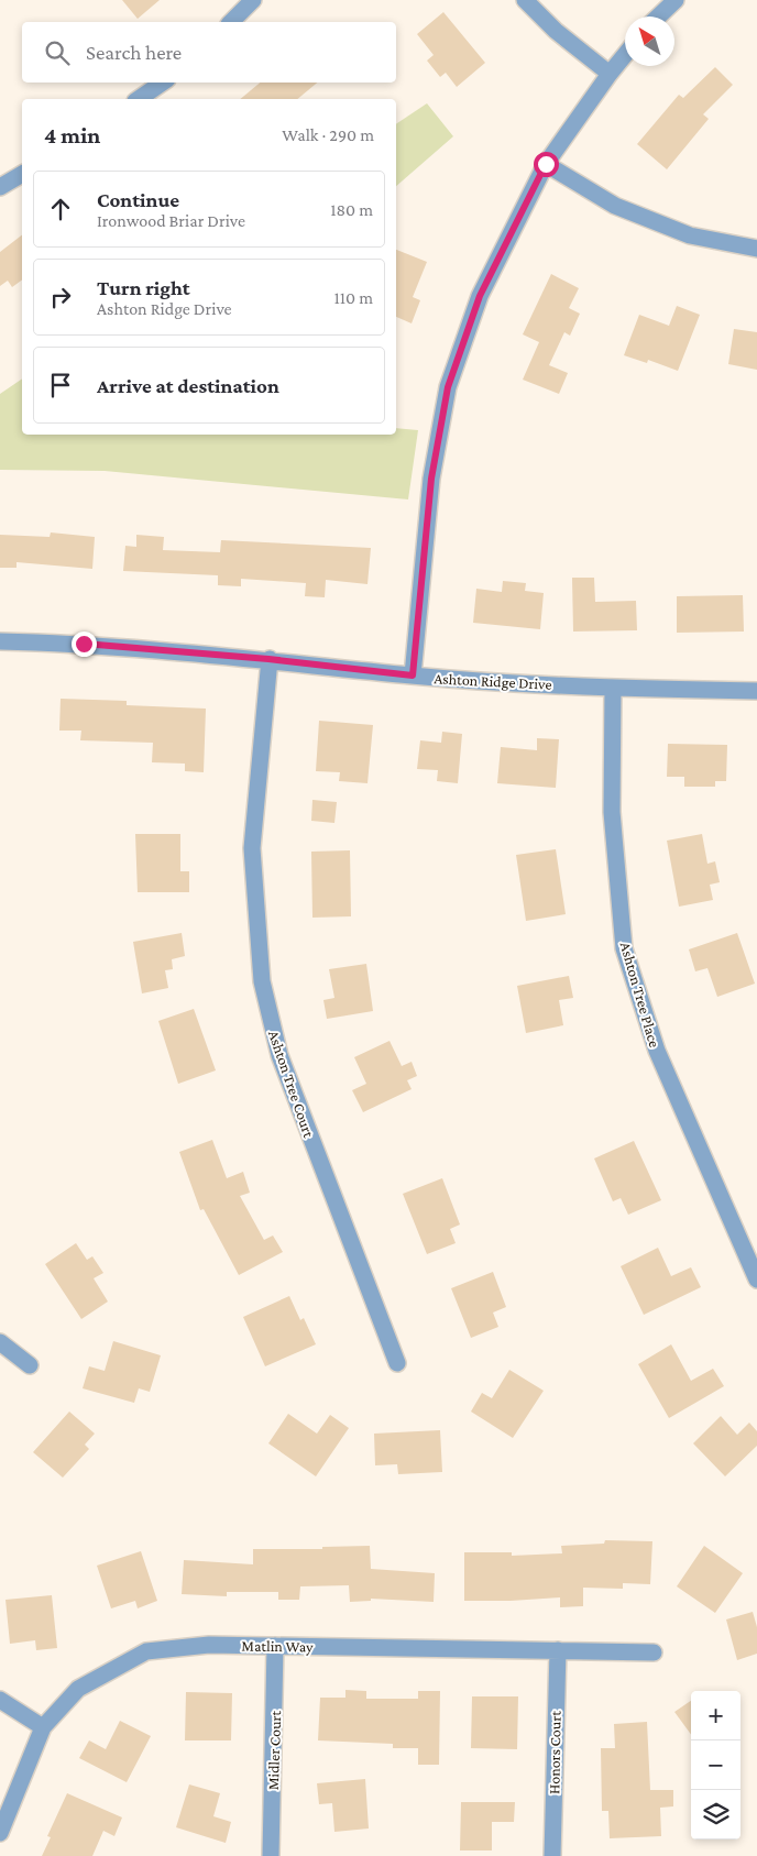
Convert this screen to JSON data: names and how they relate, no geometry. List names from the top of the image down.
{
  "streets": {
    "street": [
      "Ashton Ridge Drive",
      "Ashton Tree Place",
      "Ashton Tree Court",
      "Matlin Way",
      "Midler Court",
      "Honors Court"
    ]
  },
  "crossings": [
    ["Ashton Ridge Drive", "Ashton Tree Place"],
    ["Ashton Ridge Drive", "Ashton Tree Court"],
    ["Matlin Way", "Midler Court"],
    ["Matlin Way", "Honors Court"]
  ],
  "north": "top left",
  "page": {
    "search": "Search here",
    "heading": ["4 min", "Walk · 290 m"],
    "list": [
      ["Continue", "Ironwood Briar Drive", "180 m"],
      ["Turn right", "Ashton Ridge Drive", "110 m"],
      "Arrive at destination"
    ],
    "map_buttons": ["+", "−"]
  }
}
